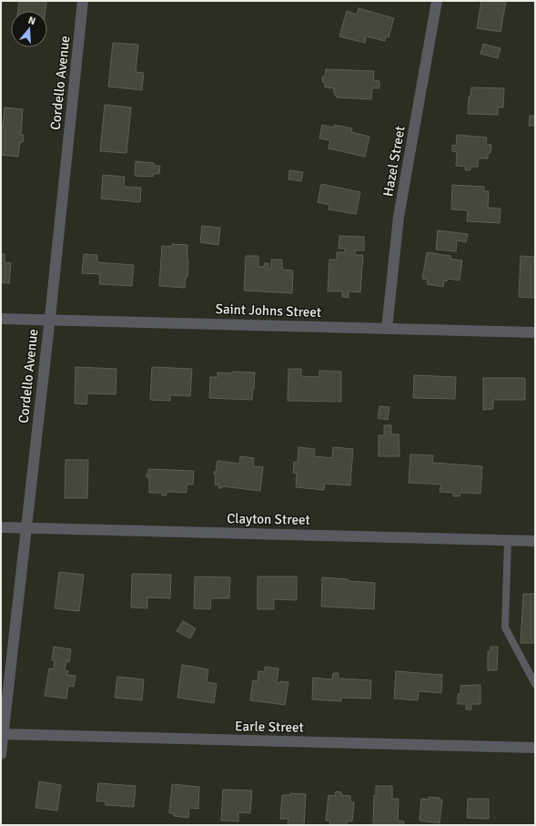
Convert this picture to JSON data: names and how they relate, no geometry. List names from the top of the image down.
{
  "streets": {
    "street": [
      "Cordello Avenue",
      "Hazel Street",
      "Saint Johns Street",
      "Clayton Street",
      "Earle Street"
    ]
  },
  "crossings": [
    ["Cordello Avenue", "Saint Johns Street"],
    ["Cordello Avenue", "Clayton Street"],
    ["Cordello Avenue", "Earle Street"],
    ["Hazel Street", "Saint Johns Street"]
  ],
  "north": "top"
}
